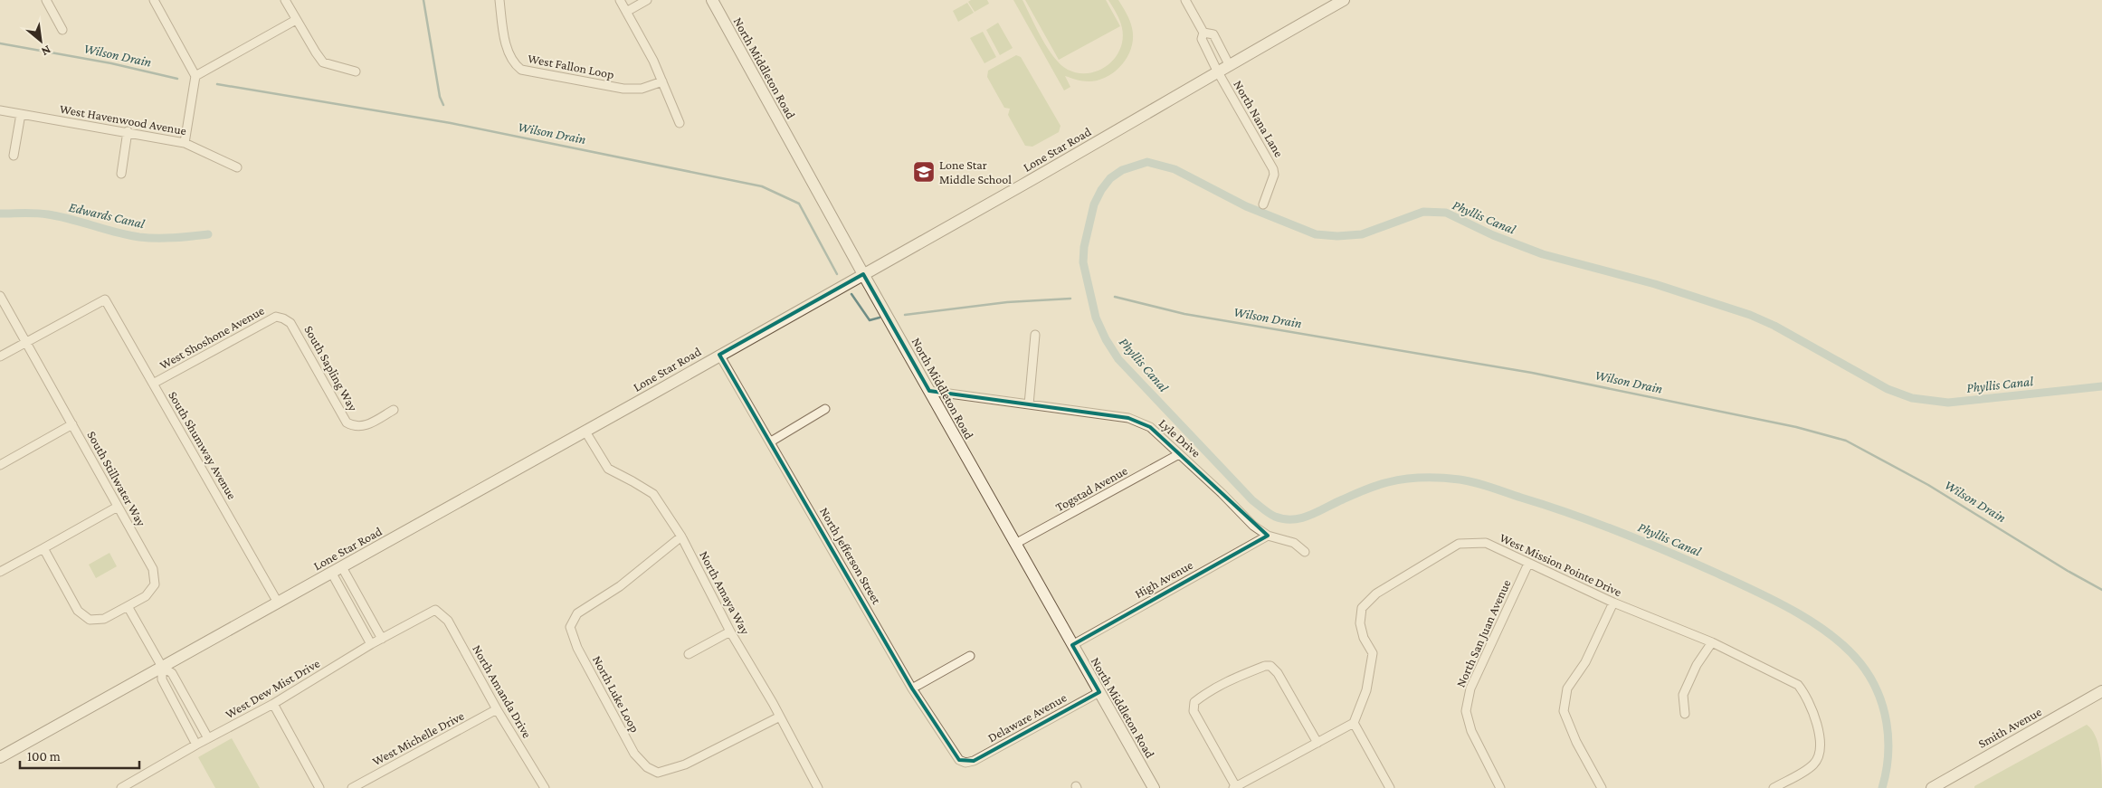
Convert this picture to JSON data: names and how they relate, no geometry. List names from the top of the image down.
{
  "streets": {
    "main road": ["North Middleton Road", "Lone Star Road", "Smith Avenue"],
    "street": [
      "West Fallon Loop",
      "North Nana Lane",
      "West Havenwood Avenue",
      "West Shoshone Avenue",
      "South Sapling Way",
      "Lyle Drive",
      "South Shumway Avenue",
      "South Stillwater Way",
      "Togstad Avenue",
      "North Jefferson Street",
      "West Mission Pointe Drive",
      "High Avenue",
      "North Amaya Way",
      "North San Juan Avenue",
      "West Dew Mist Drive",
      "North Amanda Drive",
      "North Luke Loop",
      "Delaware Avenue",
      "West Michelle Drive"
    ]
  },
  "crossings": [
    ["North Middleton Road", "Lone Star Road"],
    ["North Middleton Road", "Lyle Drive"],
    ["North Middleton Road", "Togstad Avenue"],
    ["North Middleton Road", "High Avenue"],
    ["North Middleton Road", "Delaware Avenue"],
    ["North Nana Lane", "Lone Star Road"],
    ["Lone Star Road", "South Shumway Avenue"],
    ["Lone Star Road", "North Jefferson Street"],
    ["Lone Star Road", "North Amaya Way"],
    ["West Shoshone Avenue", "South Sapling Way"],
    ["West Shoshone Avenue", "South Shumway Avenue"],
    ["Lyle Drive", "Togstad Avenue"],
    ["Lyle Drive", "High Avenue"],
    ["South Shumway Avenue", "South Stillwater Way"],
    ["North Jefferson Street", "Delaware Avenue"],
    ["West Mission Pointe Drive", "North San Juan Avenue"],
    ["North Amaya Way", "North Luke Loop"],
    ["West Dew Mist Drive", "North Amanda Drive"],
    ["North Amanda Drive", "West Michelle Drive"]
  ],
  "water": ["Wilson Drain", "Edwards Canal", "Phyllis Canal"],
  "places": {
    "school or university": ["Lone Star Middle School"]
  },
  "scale_bar": "100 m",
  "north": "bottom right"
}
